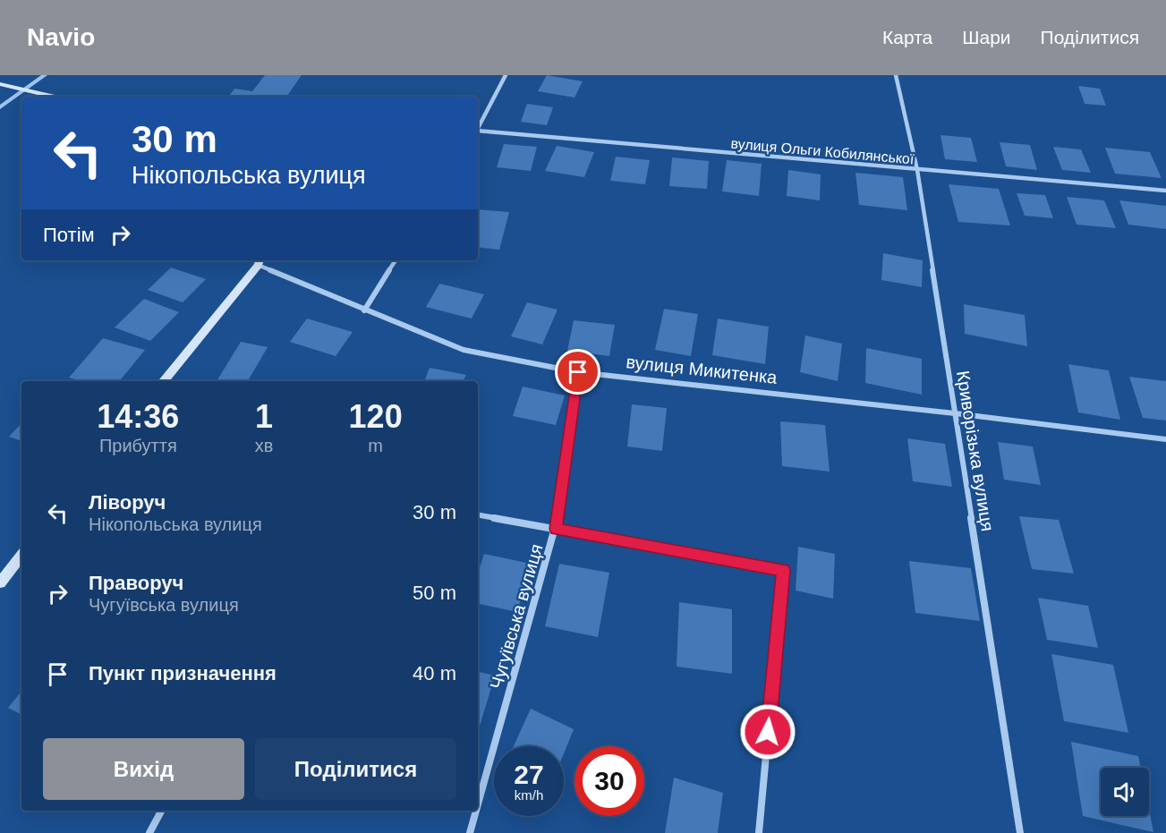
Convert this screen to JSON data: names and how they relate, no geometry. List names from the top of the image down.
{
  "streets": {
    "street": [
      "вулиця Ольги Кобилянської",
      "вулиця Микитенка",
      "Криворізька вулиця",
      "Чугуївська вулиця"
    ]
  },
  "crossings": [
    ["вулиця Ольги Кобилянської", "Криворізька вулиця"],
    ["вулиця Микитенка", "Криворізька вулиця"],
    ["вулиця Микитенка", "Чугуївська вулиця"]
  ],
  "page": {
    "header": "Navio",
    "nav": ["Карта", "Шари", "Поділитися"],
    "turn": ["30 m", "Нікопольська вулиця"],
    "then": "Потім",
    "eta": [
      "14:36",
      "Прибуття",
      "1",
      "хв",
      "120",
      "m"
    ],
    "list": [
      {
        "name": "Ліворуч",
        "note": "Нікопольська вулиця",
        "value": "30 m"
      },
      {
        "name": "Праворуч",
        "note": "Чугуївська вулиця",
        "value": "50 m"
      },
      {
        "name": "Пункт призначення",
        "value": "40 m"
      }
    ],
    "buttons": ["Вихід", "Поділитися"],
    "speed": "27 km/h",
    "limit": "30"
  }
}
